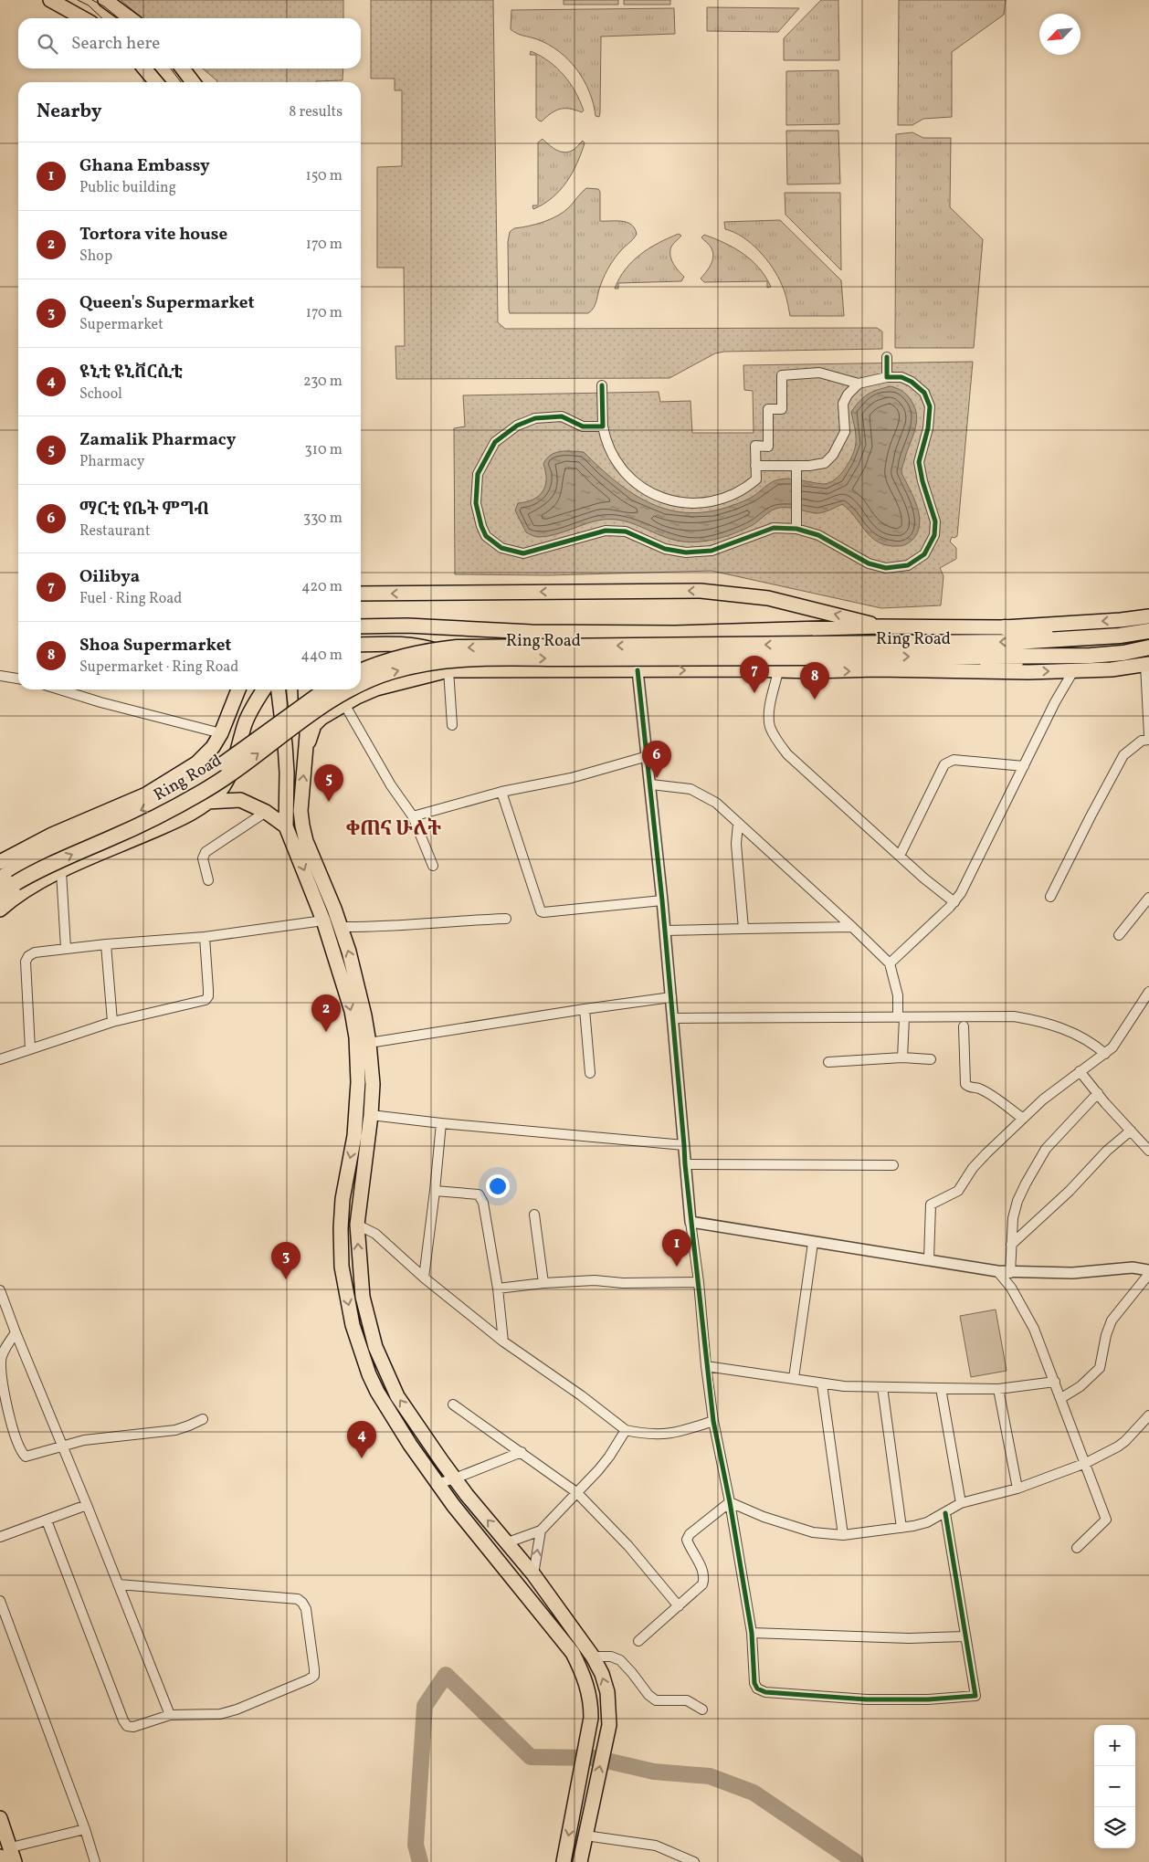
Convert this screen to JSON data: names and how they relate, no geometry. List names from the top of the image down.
{
  "streets": {
    "highway": ["Ring Road"]
  },
  "districts": ["ቀጠና ሁለት"],
  "north": "bottom left",
  "page": {
    "search": "Search here",
    "heading": ["Nearby", "8 results"],
    "list": [
      {
        "mark": "1",
        "name": "Ghana Embassy",
        "note": "Public building",
        "value": "150 m"
      },
      {
        "mark": "2",
        "name": "Tortora vite house",
        "note": "Shop",
        "value": "170 m"
      },
      {
        "mark": "3",
        "name": "Queen's Supermarket",
        "note": "Supermarket",
        "value": "170 m"
      },
      {
        "mark": "4",
        "name": "ዩኒቲ ዩኒቨርሲቲ",
        "note": "School",
        "value": "230 m"
      },
      {
        "mark": "5",
        "name": "Zamalik Pharmacy",
        "note": "Pharmacy",
        "value": "310 m"
      },
      {
        "mark": "6",
        "name": "ማርቲ የቤት ምግብ",
        "note": "Restaurant",
        "value": "330 m"
      },
      {
        "mark": "7",
        "name": "Oilibya",
        "note": "Fuel · Ring Road",
        "value": "420 m"
      },
      {
        "mark": "8",
        "name": "Shoa Supermarket",
        "note": "Supermarket · Ring Road",
        "value": "440 m"
      }
    ],
    "pins": [
      "7",
      "8",
      "6",
      "5",
      "2",
      "1",
      "3",
      "4"
    ],
    "map_buttons": ["+", "−"]
  }
}
